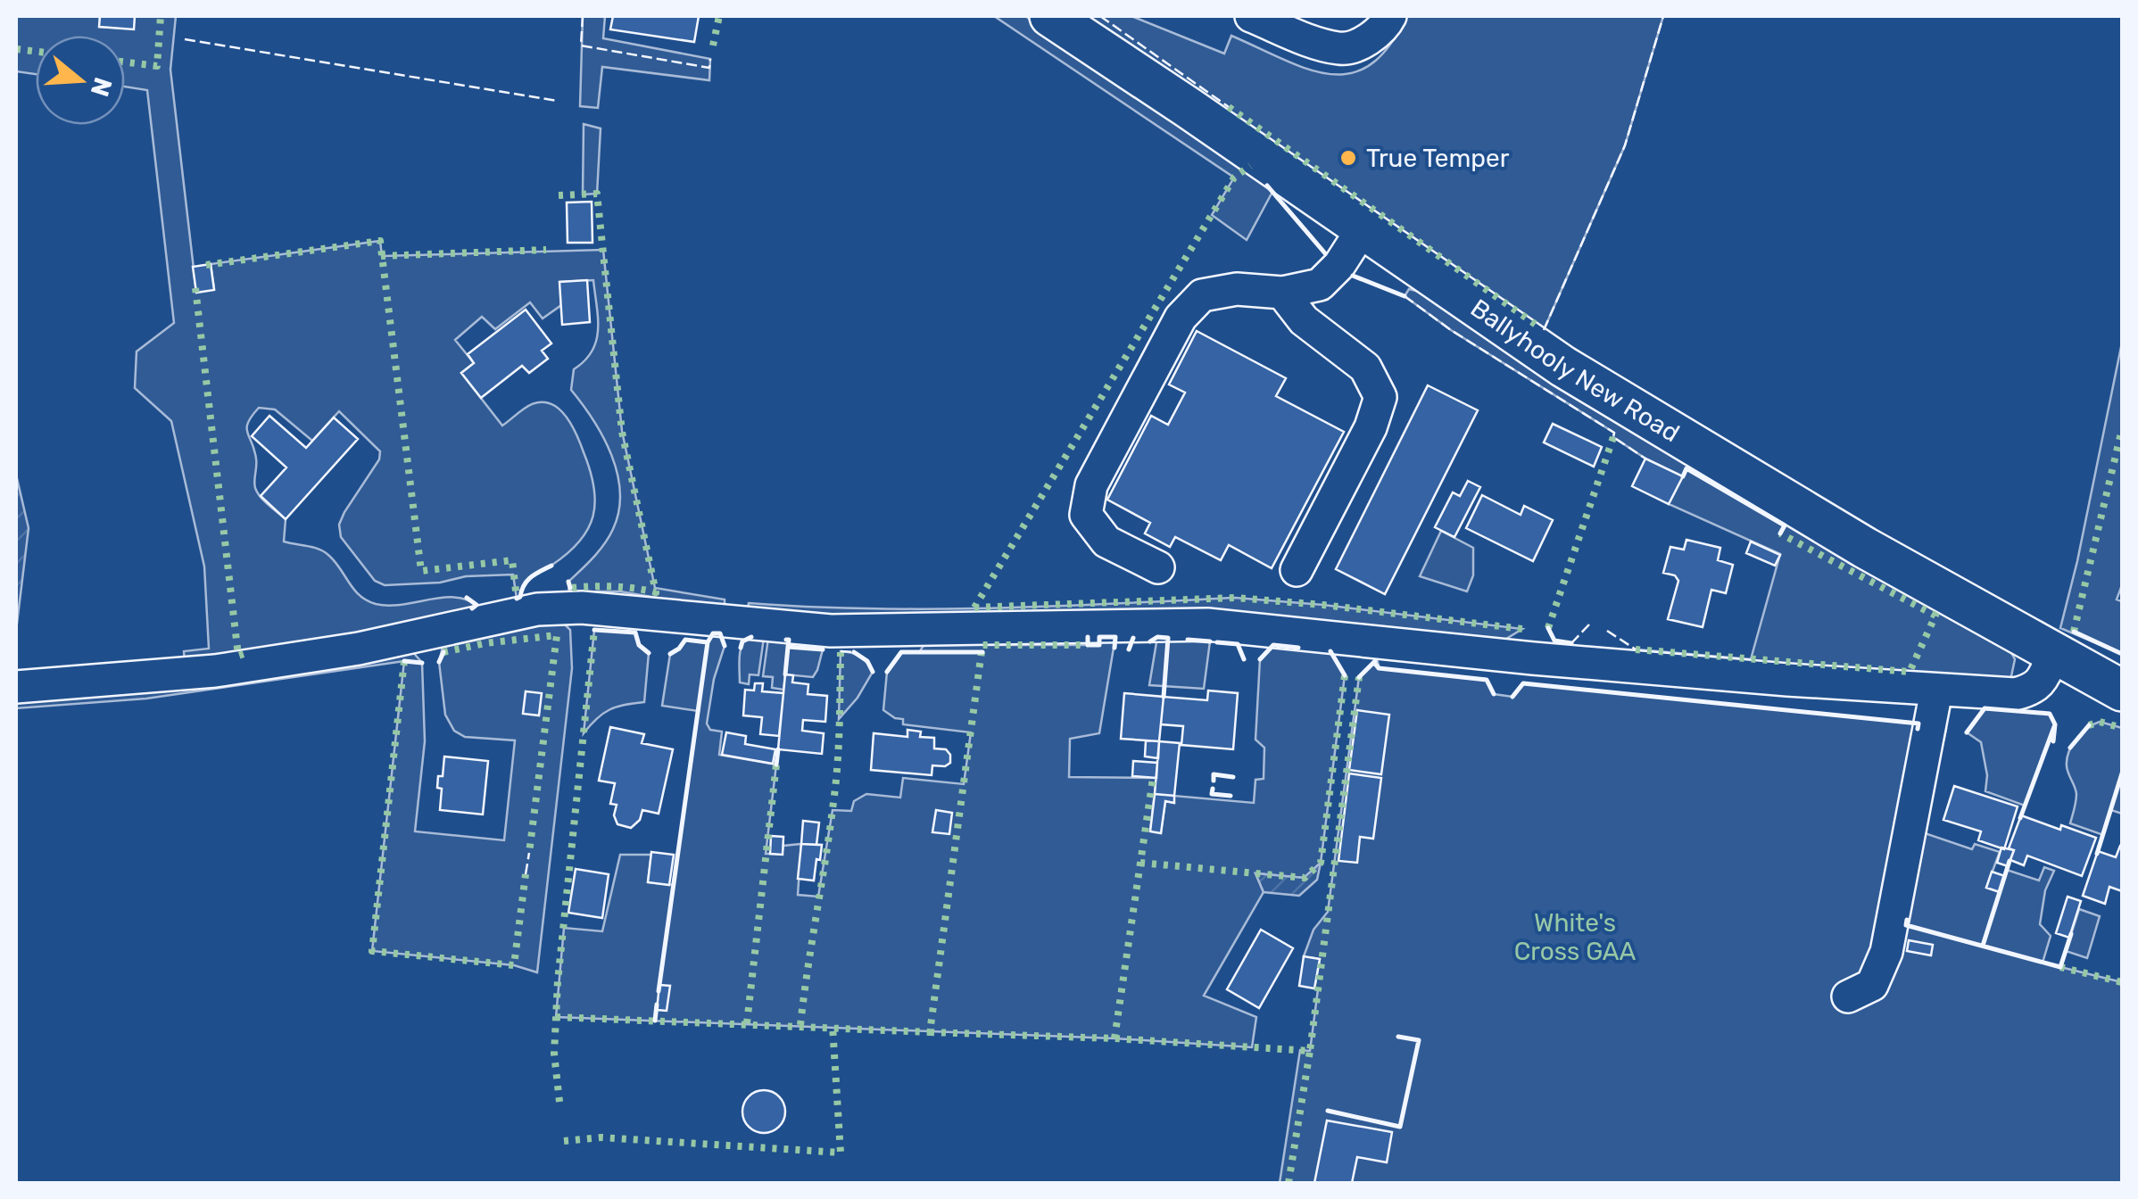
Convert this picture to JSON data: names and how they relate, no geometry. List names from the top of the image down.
{
  "streets": {
    "main road": ["Ballyhooly New Road"]
  },
  "parks": ["White's Cross GAA"],
  "places": ["True Temper"],
  "north": "right"
}
